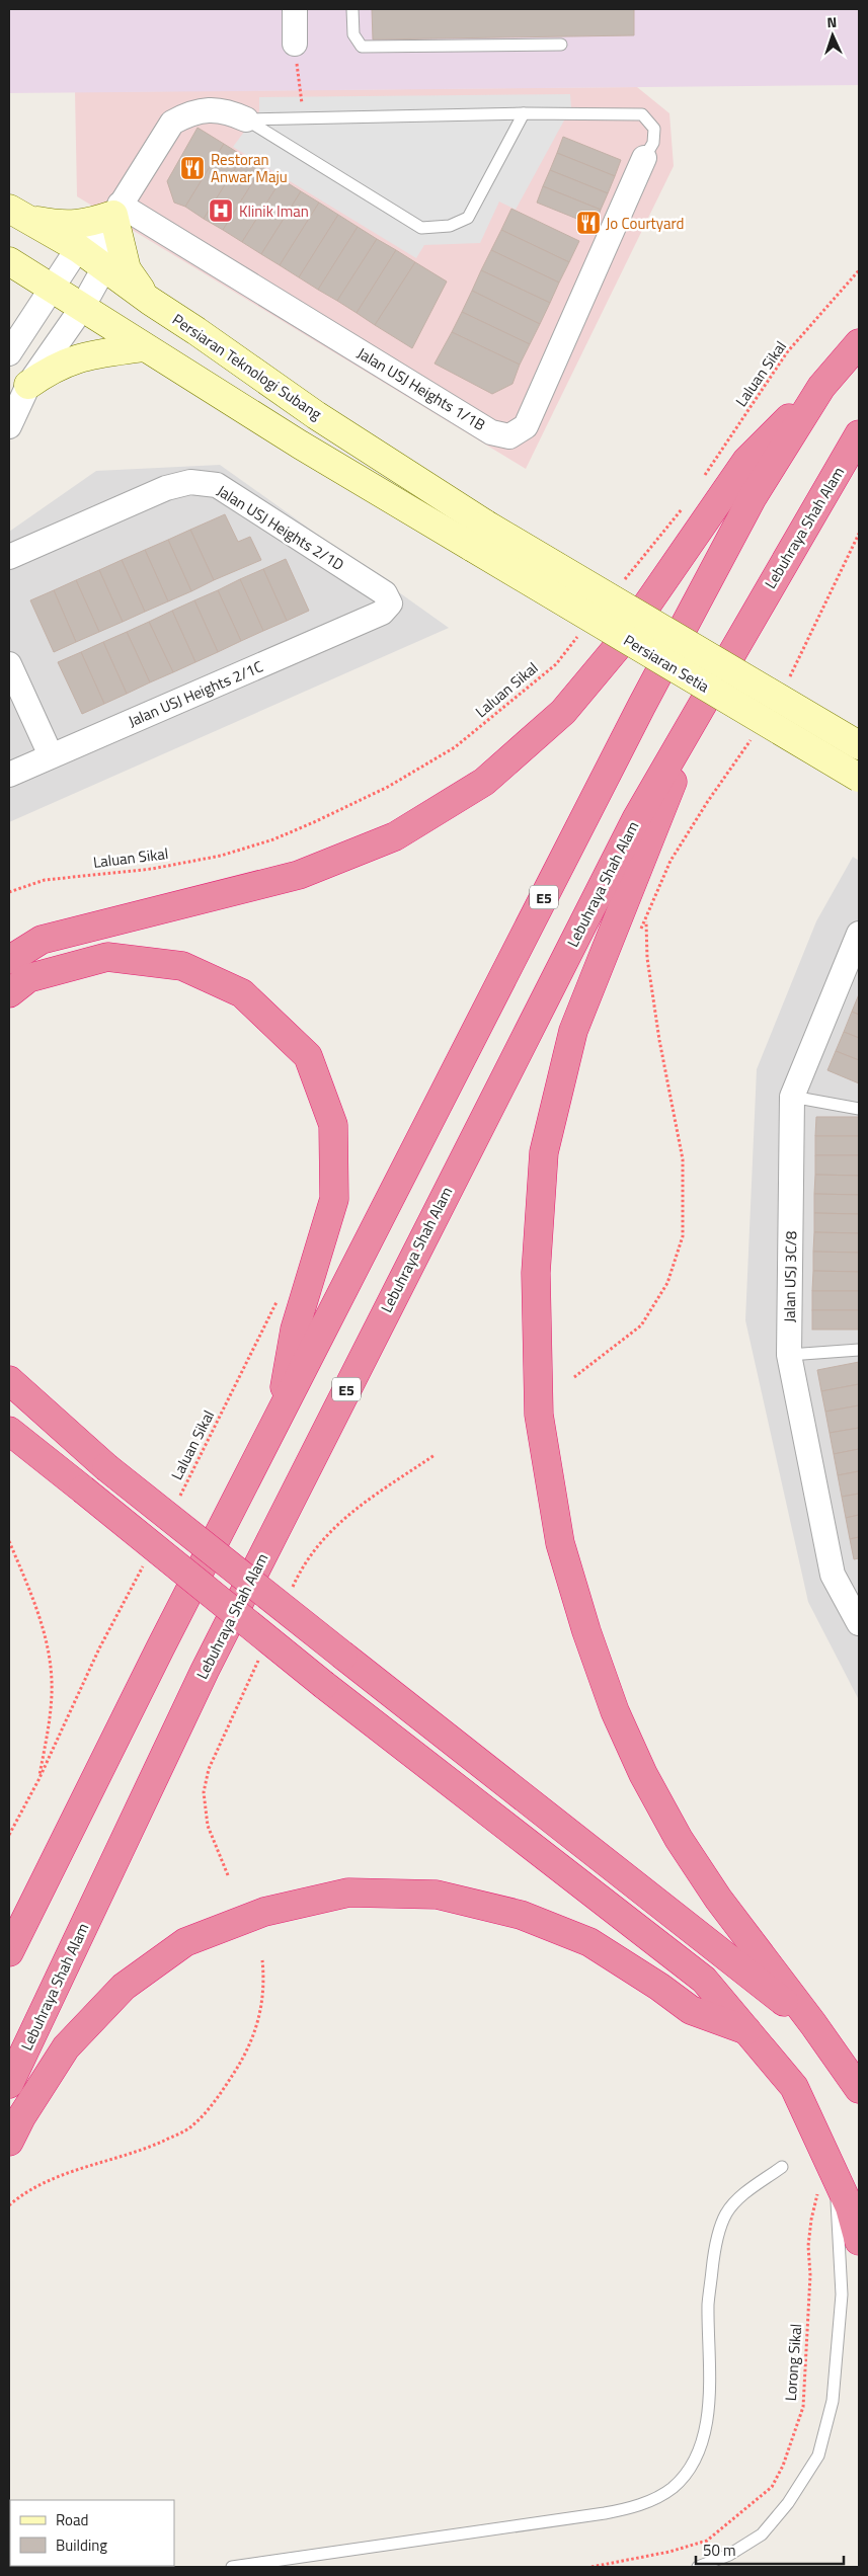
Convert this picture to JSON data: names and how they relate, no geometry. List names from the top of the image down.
{
  "streets": {
    "highway": ["Lebuhraya Shah Alam", "E5"],
    "main road": ["Persiaran Teknologi Subang", "Persiaran Setia"],
    "street": [
      "Jalan USJ Heights 1/1B",
      "Jalan USJ Heights 2/1D",
      "Jalan USJ Heights 2/1C",
      "Jalan USJ 3C/8"
    ],
    "path": ["Laluan Sikal", "Lorong Sikal"]
  },
  "crossings": [
    ["Persiaran Teknologi Subang", "Jalan USJ Heights 1/1B"],
    ["Persiaran Teknologi Subang", "Persiaran Setia"],
    ["Jalan USJ Heights 2/1D", "Jalan USJ Heights 2/1C"]
  ],
  "places": {
    "restaurant": ["Restoran Anwar Maju", "Jo Courtyard"],
    "hospital": ["Klinik Iman"]
  },
  "legend": ["Road", "Building"],
  "scale_bar": "50 m",
  "north": "top"
}
